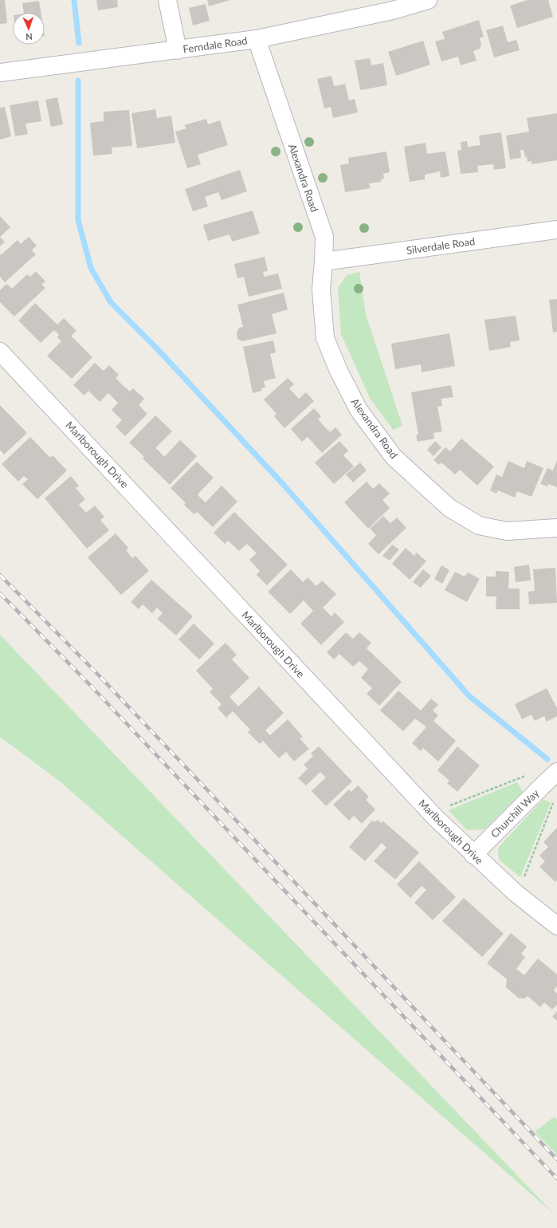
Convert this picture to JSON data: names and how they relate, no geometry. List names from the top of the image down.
{
  "streets": {
    "street": [
      "Ferndale Road",
      "Alexandra Road",
      "Silverdale Road",
      "Marlborough Drive",
      "Churchill Way"
    ]
  },
  "crossings": [
    ["Ferndale Road", "Alexandra Road"],
    ["Alexandra Road", "Silverdale Road"],
    ["Marlborough Drive", "Churchill Way"]
  ],
  "north": "bottom"
}
